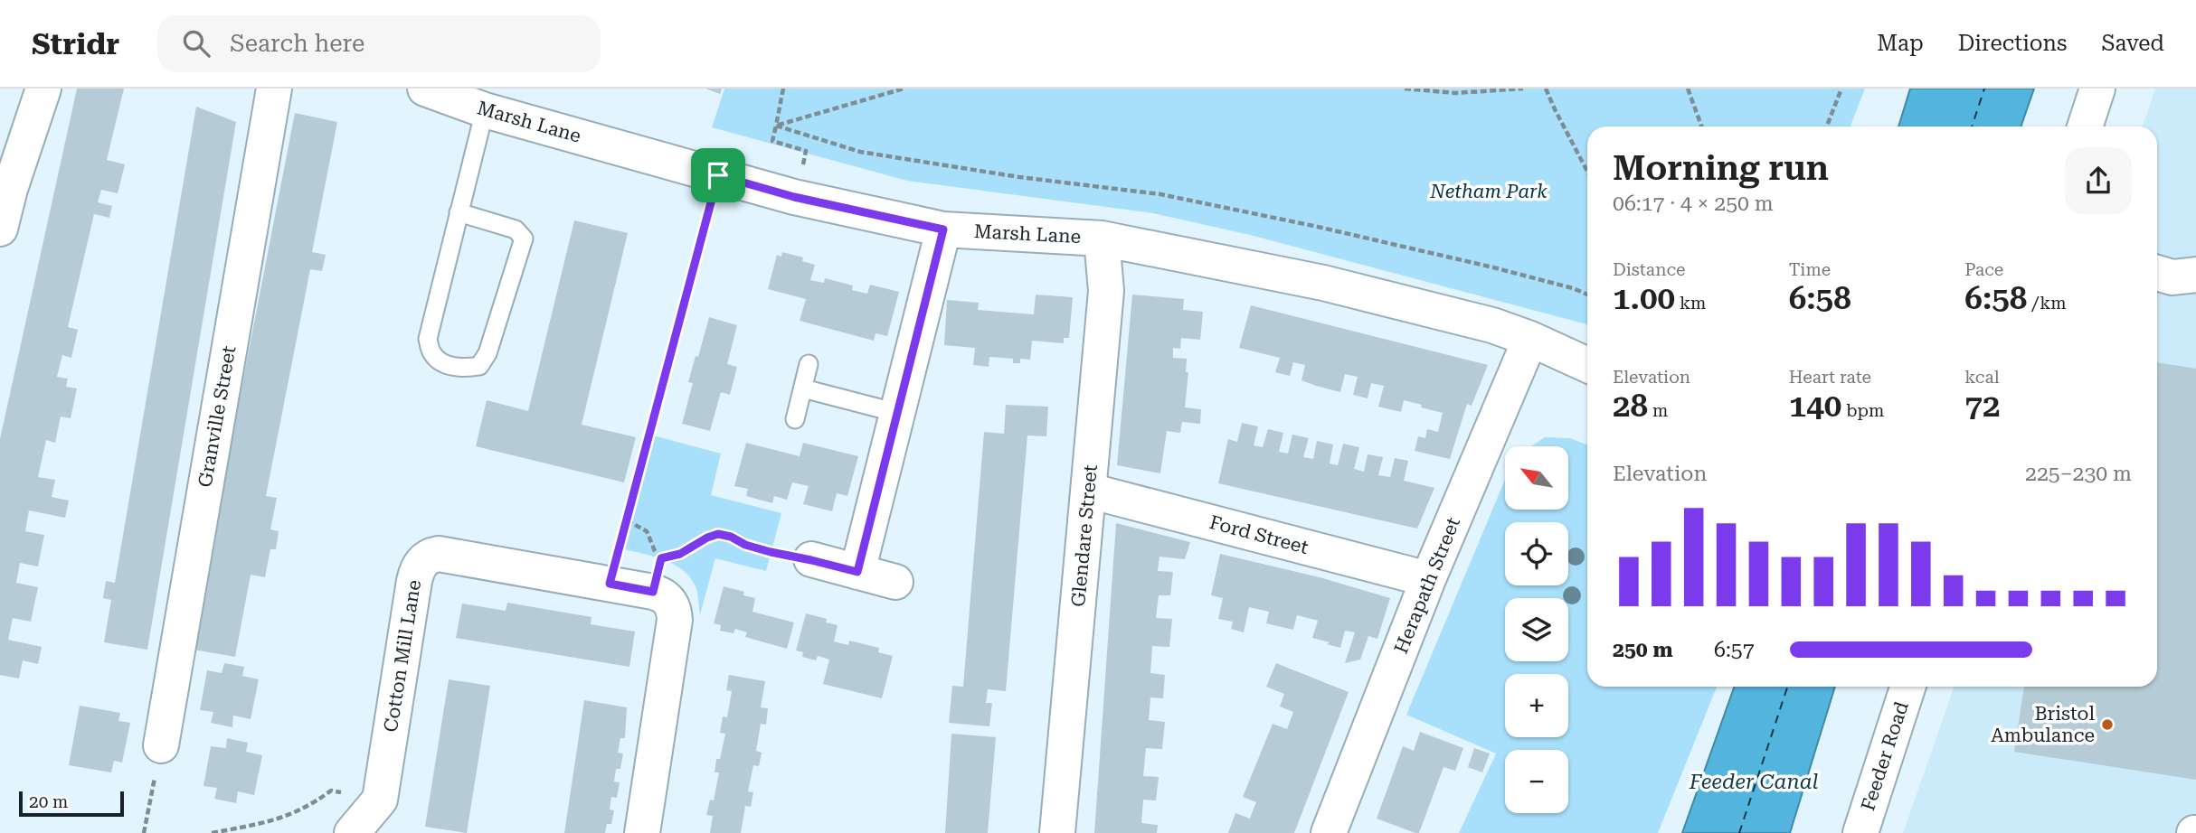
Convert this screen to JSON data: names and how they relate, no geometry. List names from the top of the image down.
{
  "streets": {
    "street": [
      "Marsh Lane",
      "Granville Street",
      "Ford Street",
      "Glendare Street",
      "Herapath Street",
      "Cotton Mill Lane",
      "Feeder Road"
    ]
  },
  "crossings": [
    ["Marsh Lane", "Glendare Street"],
    ["Marsh Lane", "Herapath Street"],
    ["Ford Street", "Glendare Street"],
    ["Ford Street", "Herapath Street"]
  ],
  "water": ["Feeder Canal"],
  "parks": ["Netham Park"],
  "places": ["Bristol Ambulance"],
  "scale_bar": "20 m",
  "north": "top left",
  "page": {
    "header": "Stridr",
    "search": "Search here",
    "nav": ["Map", "Directions", "Saved"],
    "heading": ["Morning run", "06:17 · 4 × 250 m"],
    "stats": [
      ["Distance", "1.00 km"],
      ["Time", "6:58"],
      ["Pace", "6:58 /km"],
      ["Elevation", "28 m"],
      ["Heart rate", "140 bpm"],
      ["kcal", "72"]
    ],
    "map_buttons": ["+", "−"],
    "chart": ["Elevation", "225–230 m"],
    "list": [
      {
        "name": "250 m",
        "note": "6:57"
      }
    ],
    "scale": "20 m"
  }
}
